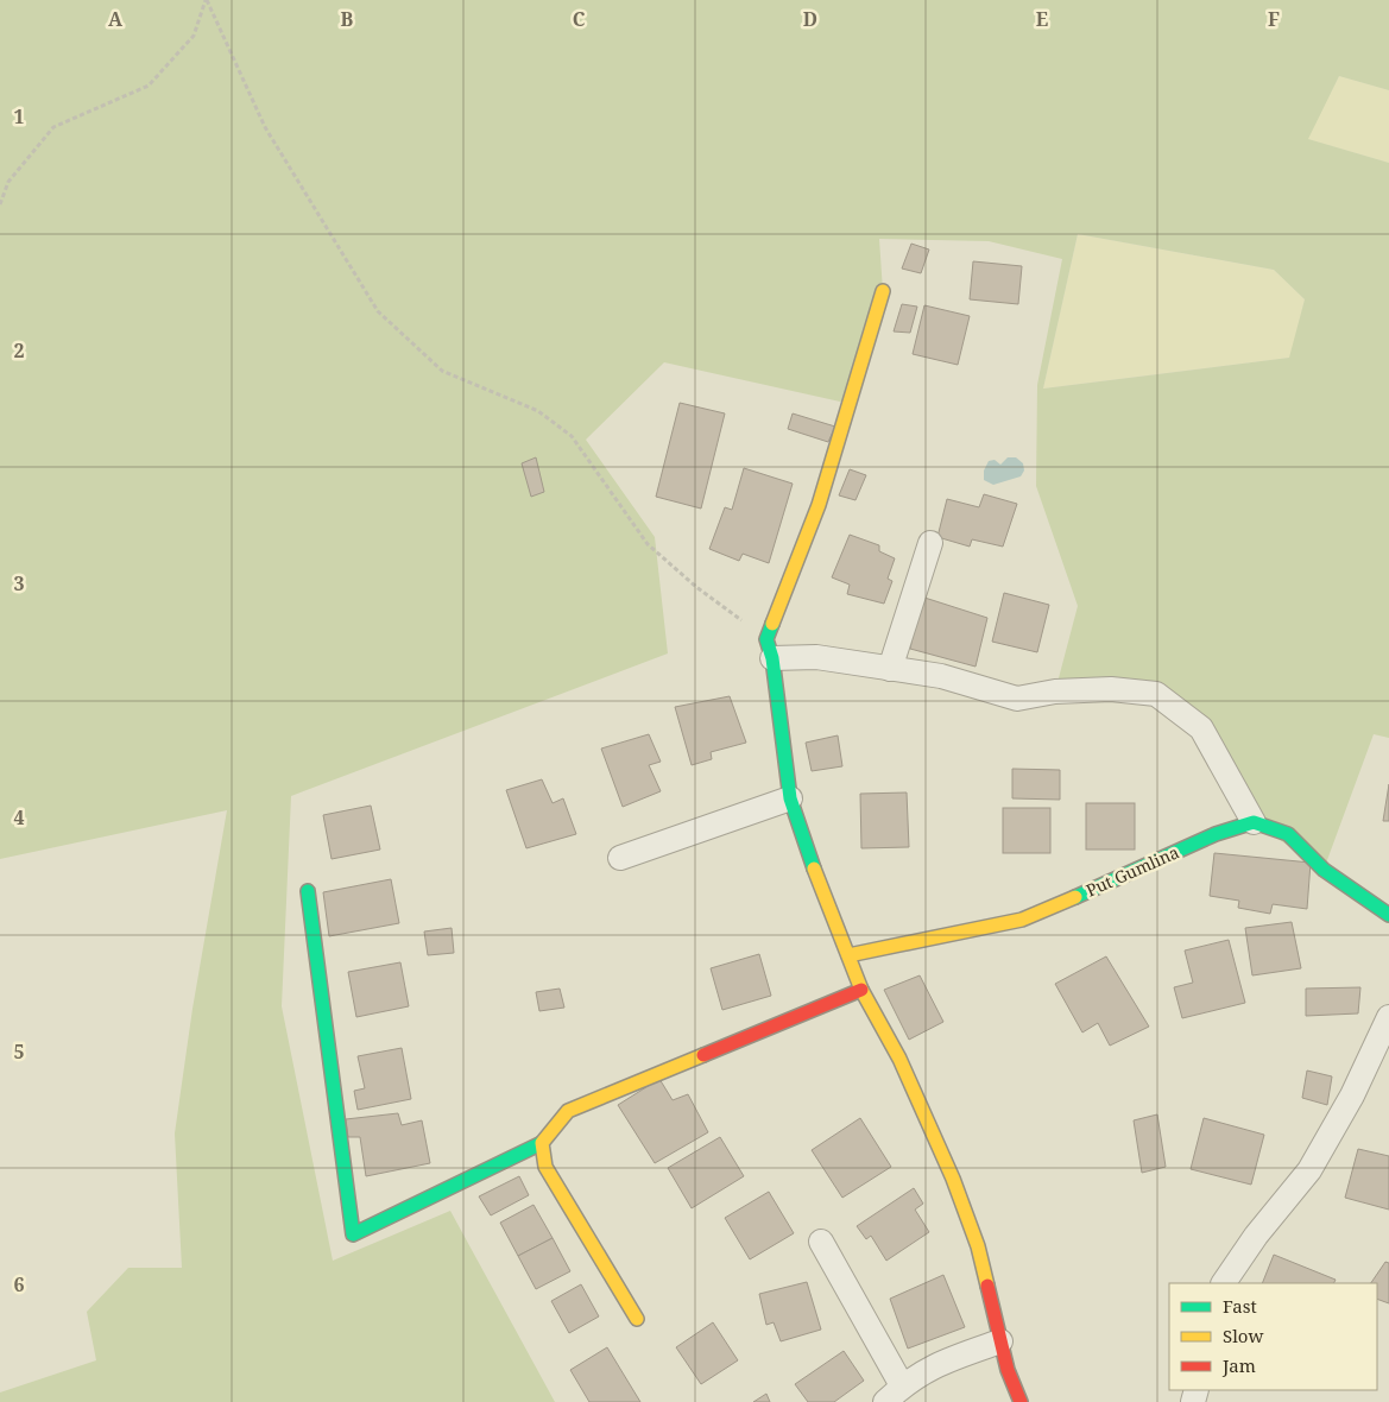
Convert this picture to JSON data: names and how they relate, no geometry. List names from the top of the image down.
{
  "streets": {
    "street": ["Put Gumlina"]
  },
  "legend": ["Fast", "Slow", "Jam"],
  "grid": {
    "columns": [
      "A",
      "B",
      "C",
      "D",
      "E",
      "F"
    ],
    "rows": [
      "1",
      "2",
      "3",
      "4",
      "5",
      "6"
    ]
  }
}
